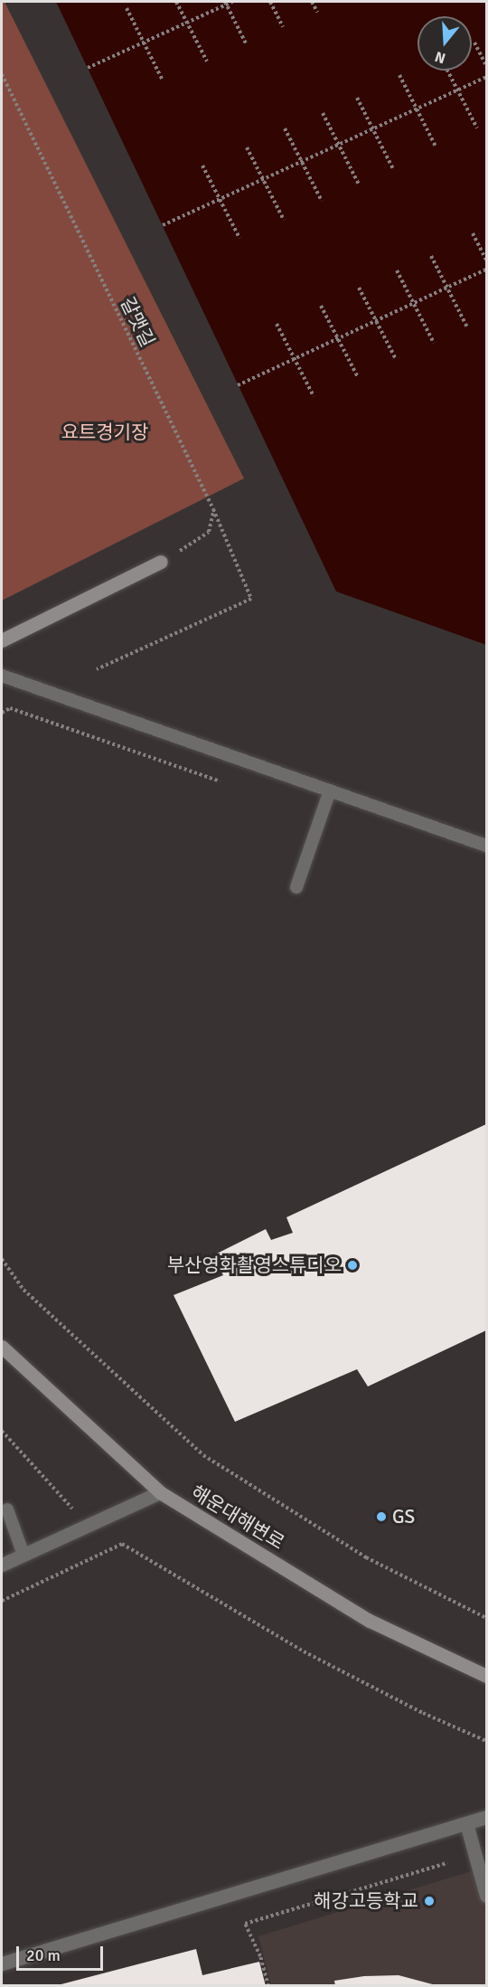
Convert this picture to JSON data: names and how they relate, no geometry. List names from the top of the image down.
{
  "streets": {
    "main road": ["해운대해변로"],
    "path": ["갈맷길"]
  },
  "parks": ["요트경기장"],
  "places": ["부산영화촬영스튜디오", "GS", "해강고등학교"],
  "scale_bar": "20 m",
  "north": "bottom"
}
